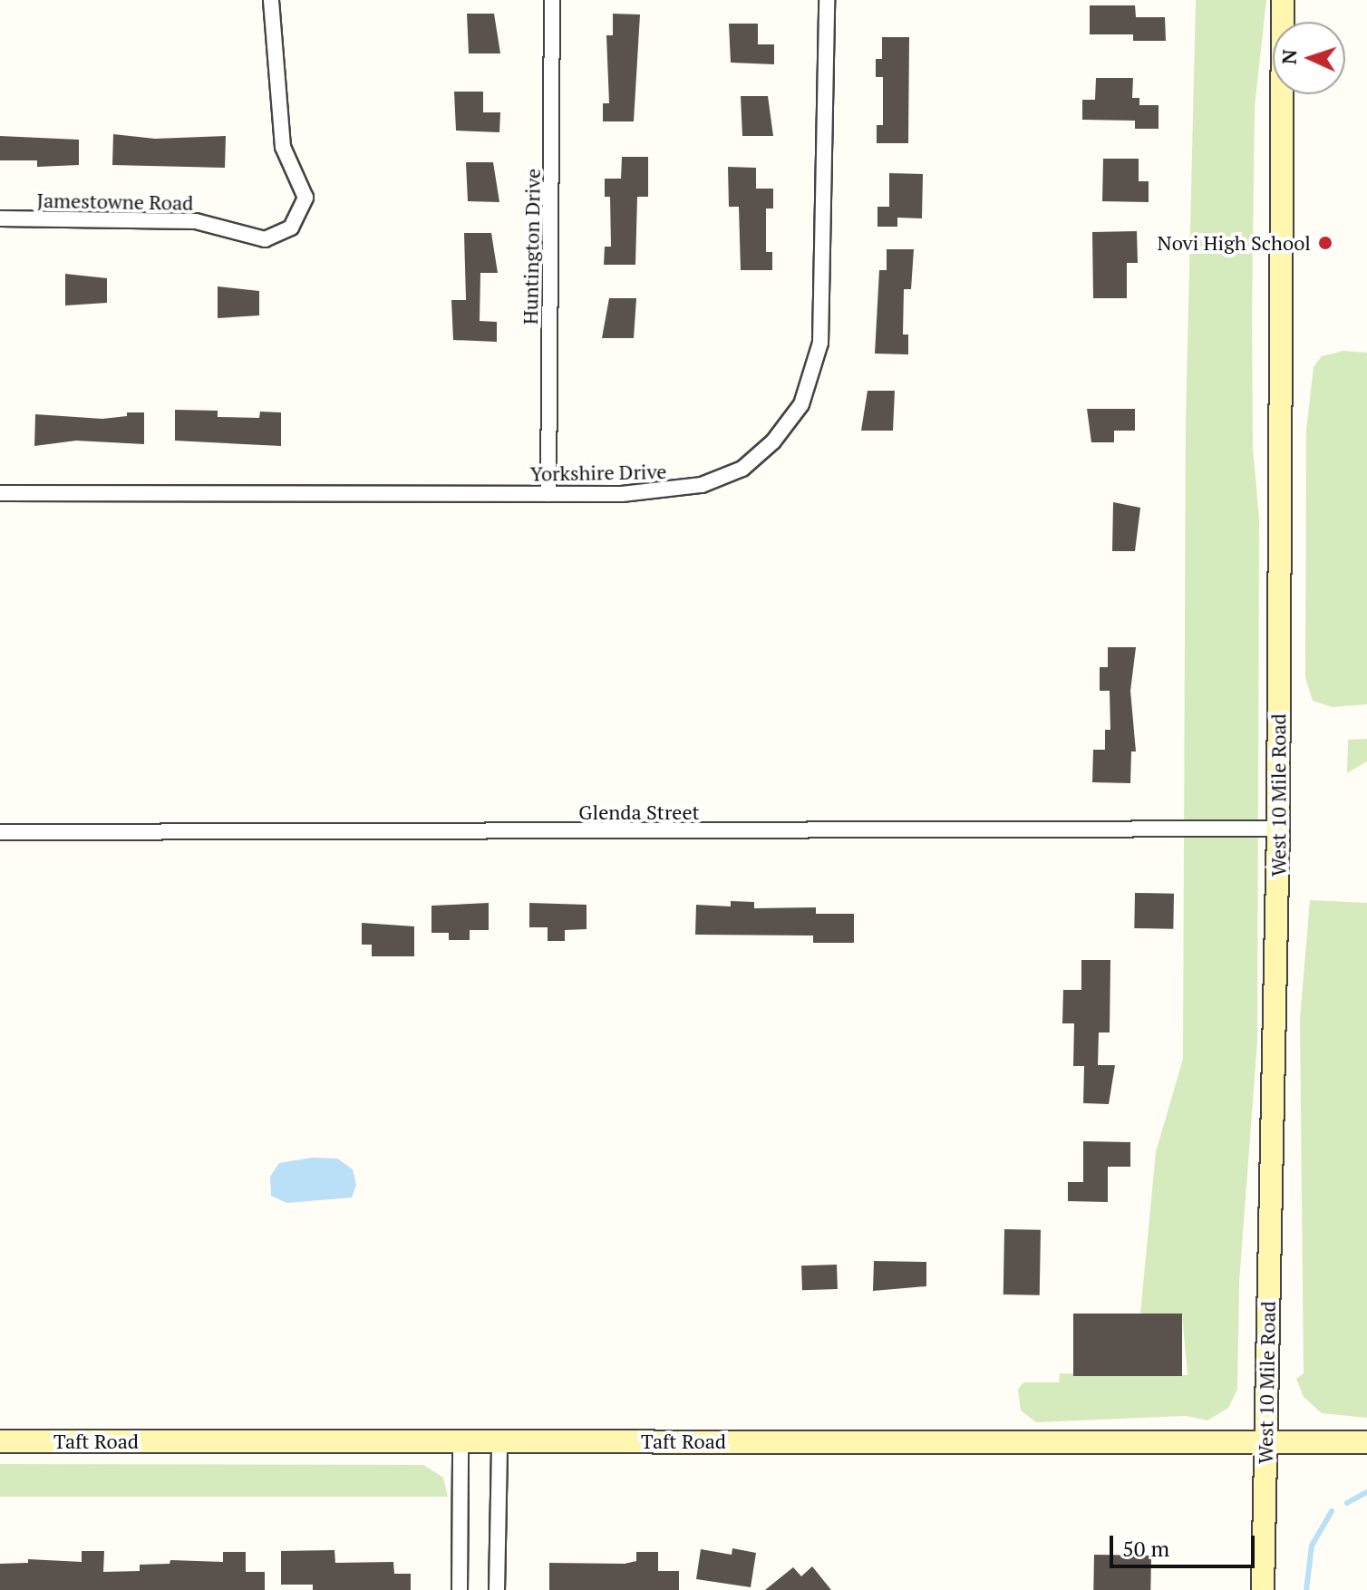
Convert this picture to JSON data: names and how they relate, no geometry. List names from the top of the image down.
{
  "streets": {
    "main road": ["West 10 Mile Road", "Taft Road"],
    "street": [
      "Jamestowne Road",
      "Huntington Drive",
      "Yorkshire Drive",
      "Glenda Street"
    ]
  },
  "crossings": [
    ["Huntington Drive", "Yorkshire Drive"],
    ["West 10 Mile Road", "Glenda Street"],
    ["West 10 Mile Road", "Taft Road"]
  ],
  "places": ["Novi High School"],
  "scale_bar": "50 m",
  "north": "left"
}
